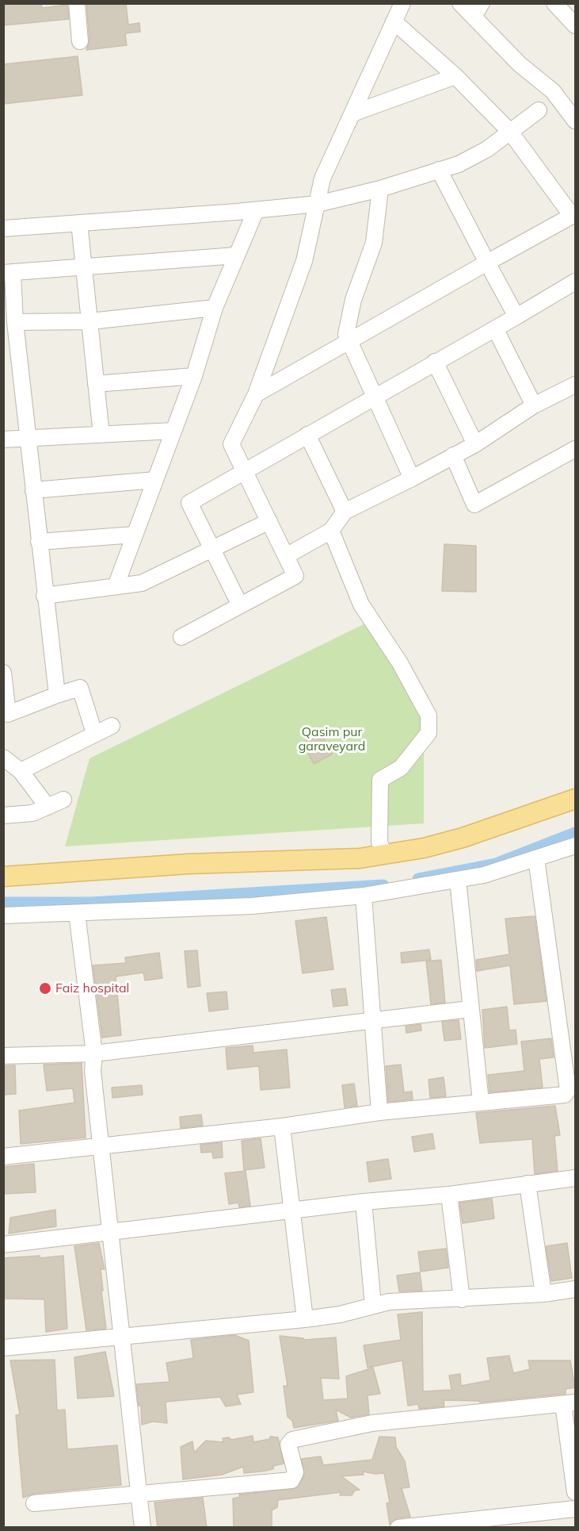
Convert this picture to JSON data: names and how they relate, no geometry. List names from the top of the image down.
{
  "parks": ["Qasim pur garaveyard"],
  "places": ["Faiz hospital"]
}
